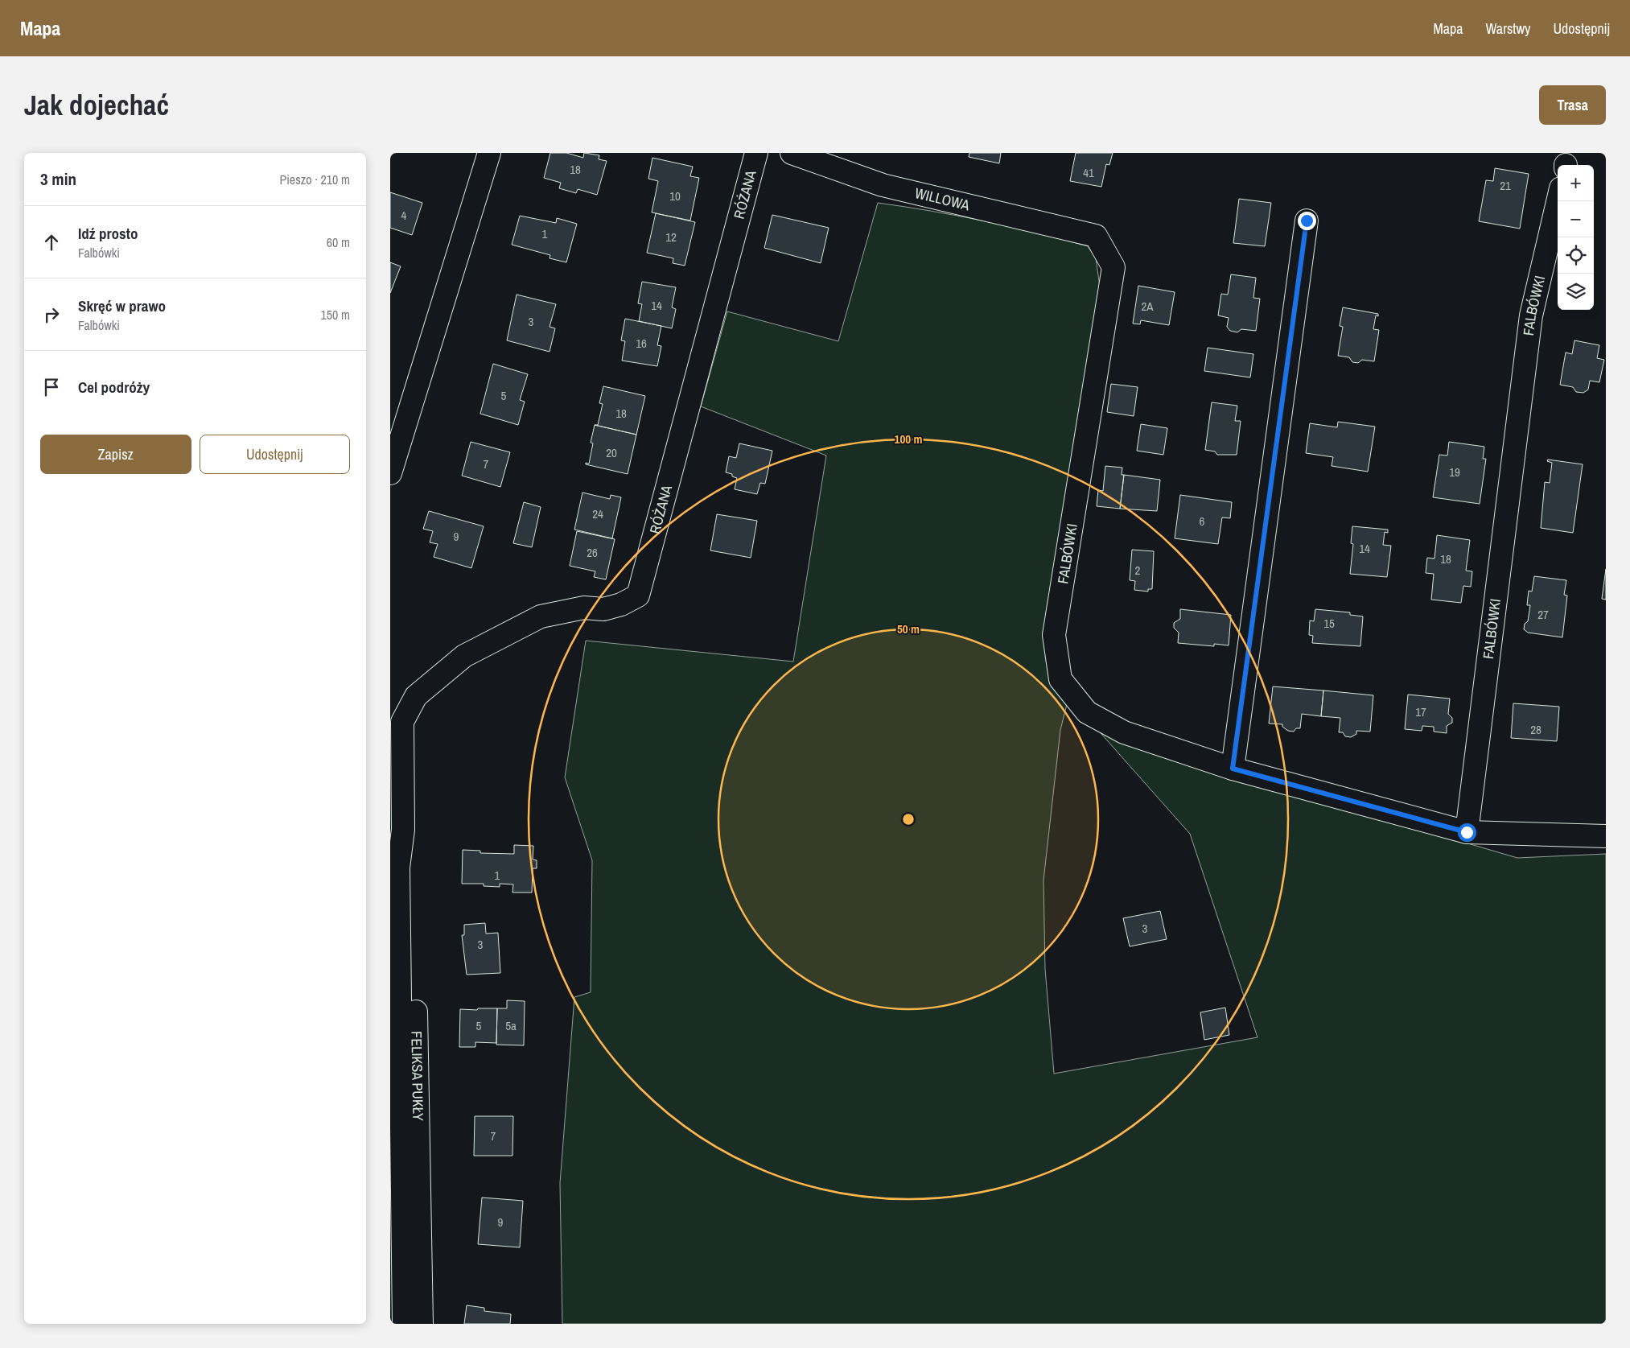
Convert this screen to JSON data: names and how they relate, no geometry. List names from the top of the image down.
{
  "streets": {
    "street": [
      "RÓŻANA",
      "WILLOWA",
      "FALBÓWKI",
      "FELIKSA PUKŁY"
    ]
  },
  "crossings": [
    ["RÓŻANA", "FELIKSA PUKŁY"],
    ["WILLOWA", "FALBÓWKI"]
  ],
  "house_numbers": [
    "18",
    "41",
    "21",
    "10",
    "4",
    "1",
    "12",
    "14",
    "2A",
    "3",
    "16",
    "5",
    "18",
    "20",
    "7",
    "19",
    "24",
    "6",
    "9",
    "14",
    "26",
    "18",
    "2",
    "27",
    "15",
    "17",
    "28",
    "1",
    "3",
    "3",
    "5",
    "5a",
    "7",
    "9"
  ],
  "page": {
    "header": "Mapa",
    "nav": ["Mapa", "Warstwy", "Udostępnij"],
    "buttons": [
      "Trasa",
      ["Zapisz", "Udostępnij"]
    ],
    "title": "Jak dojechać",
    "heading": ["3 min", "Pieszo · 210 m"],
    "map_buttons": ["+", "−"],
    "list": [
      ["Idź prosto", "Falbówki", "60 m"],
      ["Skręć w prawo", "Falbówki", "150 m"],
      "Cel podróży"
    ]
  },
  "rings": ["100 m", "50 m"]
}
